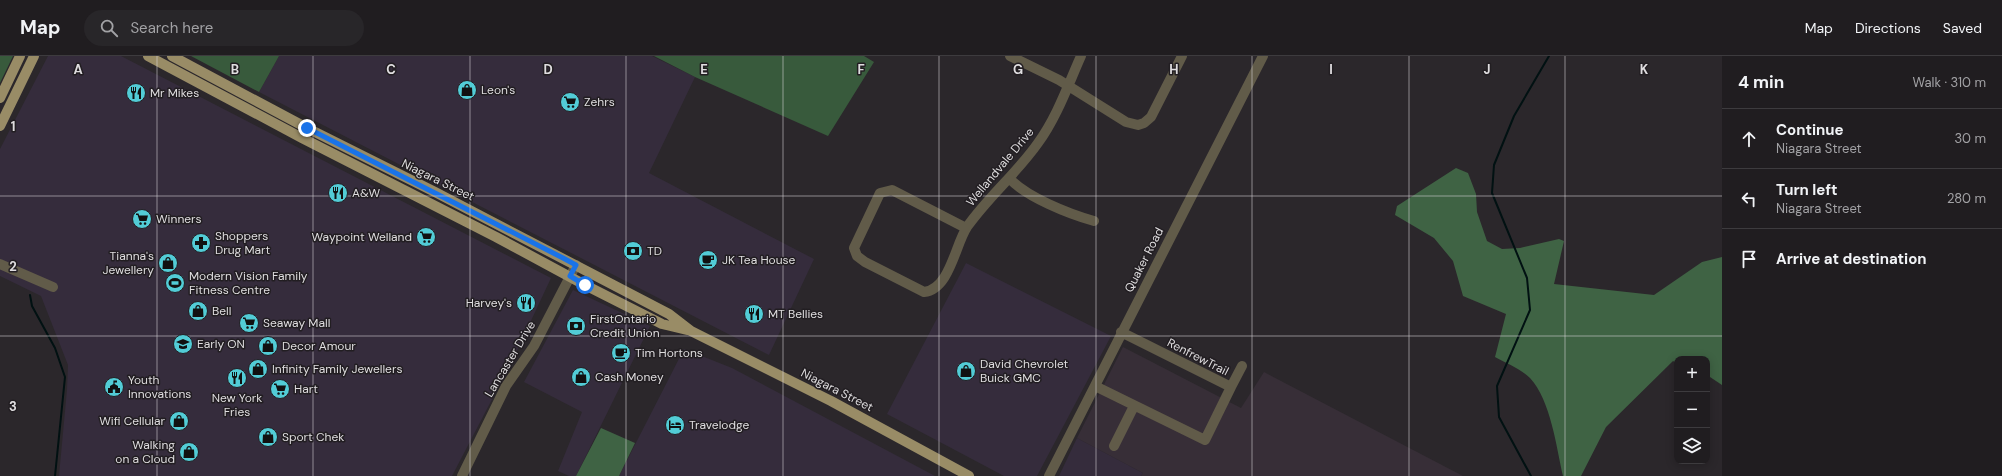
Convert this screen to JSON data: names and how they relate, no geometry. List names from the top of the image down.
{
  "streets": {
    "main road": ["Niagara Street"],
    "street": [
      "Wellandvale Drive",
      "Quaker Road",
      "RenfrewTrail",
      "Lancaster Drive"
    ]
  },
  "crossings": [
    ["Niagara Street", "Lancaster Drive"],
    ["Quaker Road", "RenfrewTrail"]
  ],
  "places": {
    "shop": [
      "Leon's",
      "Tianna's Jewellery",
      "Bell",
      "Decor Amour",
      "Infinity Family Jewellers",
      "David Chevrolet Buick GMC",
      "Cash Money",
      "Wifi Cellular",
      "Sport Chek",
      "Walking on a Cloud"
    ],
    "restaurant": [
      "Mr Mikes",
      "A&W",
      "Harvey's",
      "MT Bellies",
      "New York Fries"
    ],
    "supermarket": [
      "Zehrs",
      "Winners",
      "Waypoint Welland",
      "Seaway Mall",
      "Hart"
    ],
    "pharmacy": ["Shoppers Drug Mart"],
    "bank": ["TD", "FirstOntario Credit Union"],
    "cafe": ["JK Tea House", "Tim Hortons"],
    "sports": ["Modern Vision Family Fitness Centre"],
    "school or university": ["Early ON"],
    "public building": ["Youth Innovations"],
    "hotel": ["Travelodge"]
  },
  "page": {
    "header": "Map",
    "search": "Search here",
    "nav": ["Map", "Directions", "Saved"],
    "heading": ["4 min", "Walk · 310 m"],
    "list": [
      ["Continue", "Niagara Street", "30 m"],
      ["Turn left", "Niagara Street", "280 m"],
      "Arrive at destination"
    ],
    "map_buttons": ["+", "−"]
  },
  "grid": {
    "columns": [
      "A",
      "B",
      "C",
      "D",
      "E",
      "F",
      "G",
      "H",
      "I",
      "J",
      "K"
    ],
    "rows": ["1", "2", "3"]
  }
}
